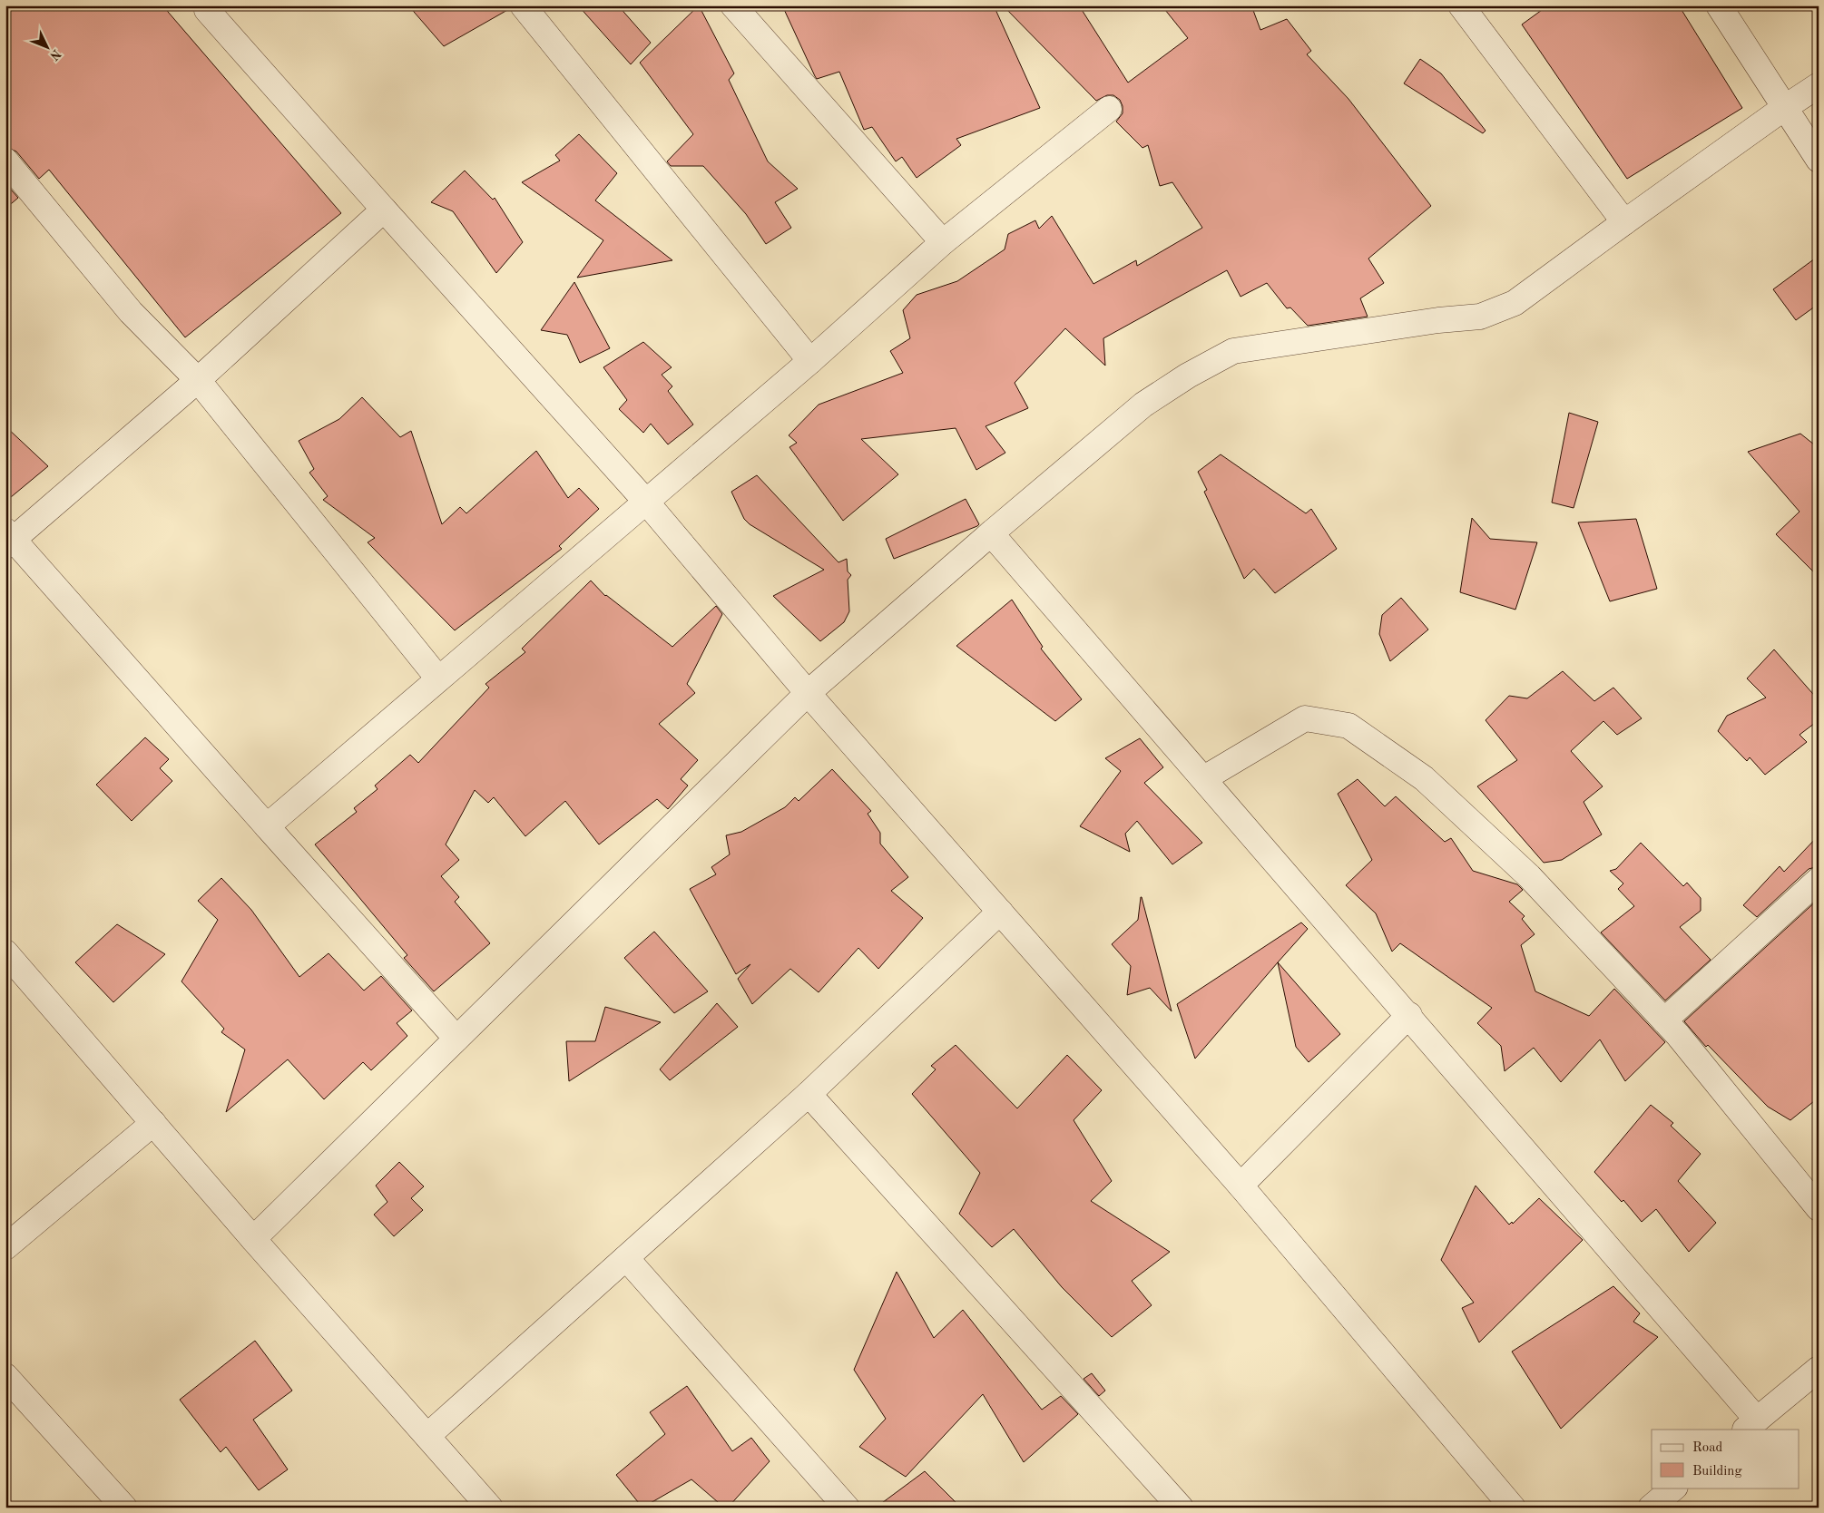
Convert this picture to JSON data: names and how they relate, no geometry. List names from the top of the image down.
{
  "legend": ["Road", "Building"],
  "north": "bottom right"
}
